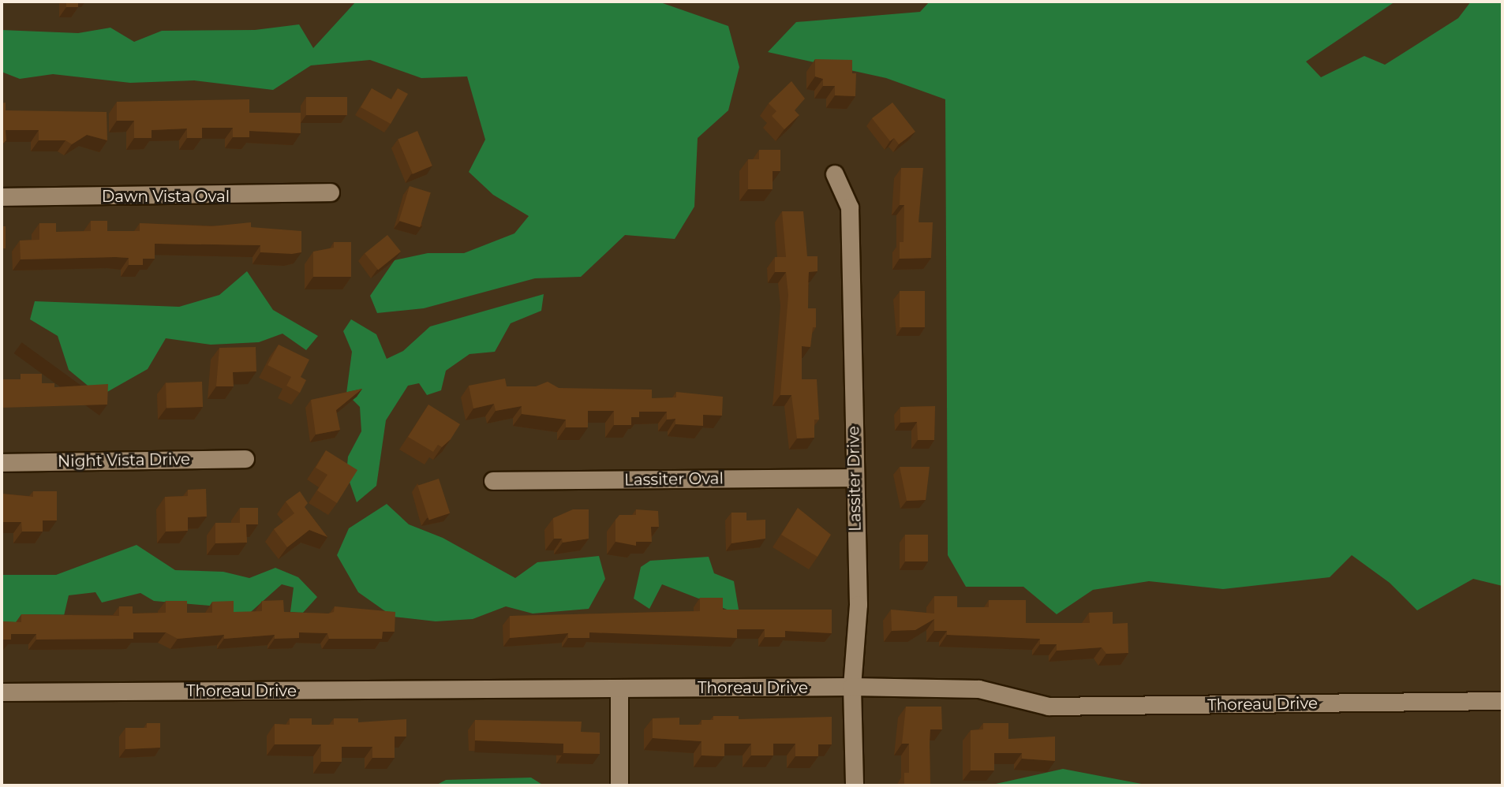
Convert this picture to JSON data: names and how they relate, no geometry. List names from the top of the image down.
{
  "streets": {
    "street": [
      "Dawn Vista Oval",
      "Night Vista Drive",
      "Lassiter Drive",
      "Lassiter Oval",
      "Thoreau Drive"
    ]
  },
  "crossings": [
    ["Lassiter Drive", "Lassiter Oval"],
    ["Lassiter Drive", "Thoreau Drive"]
  ]
}
